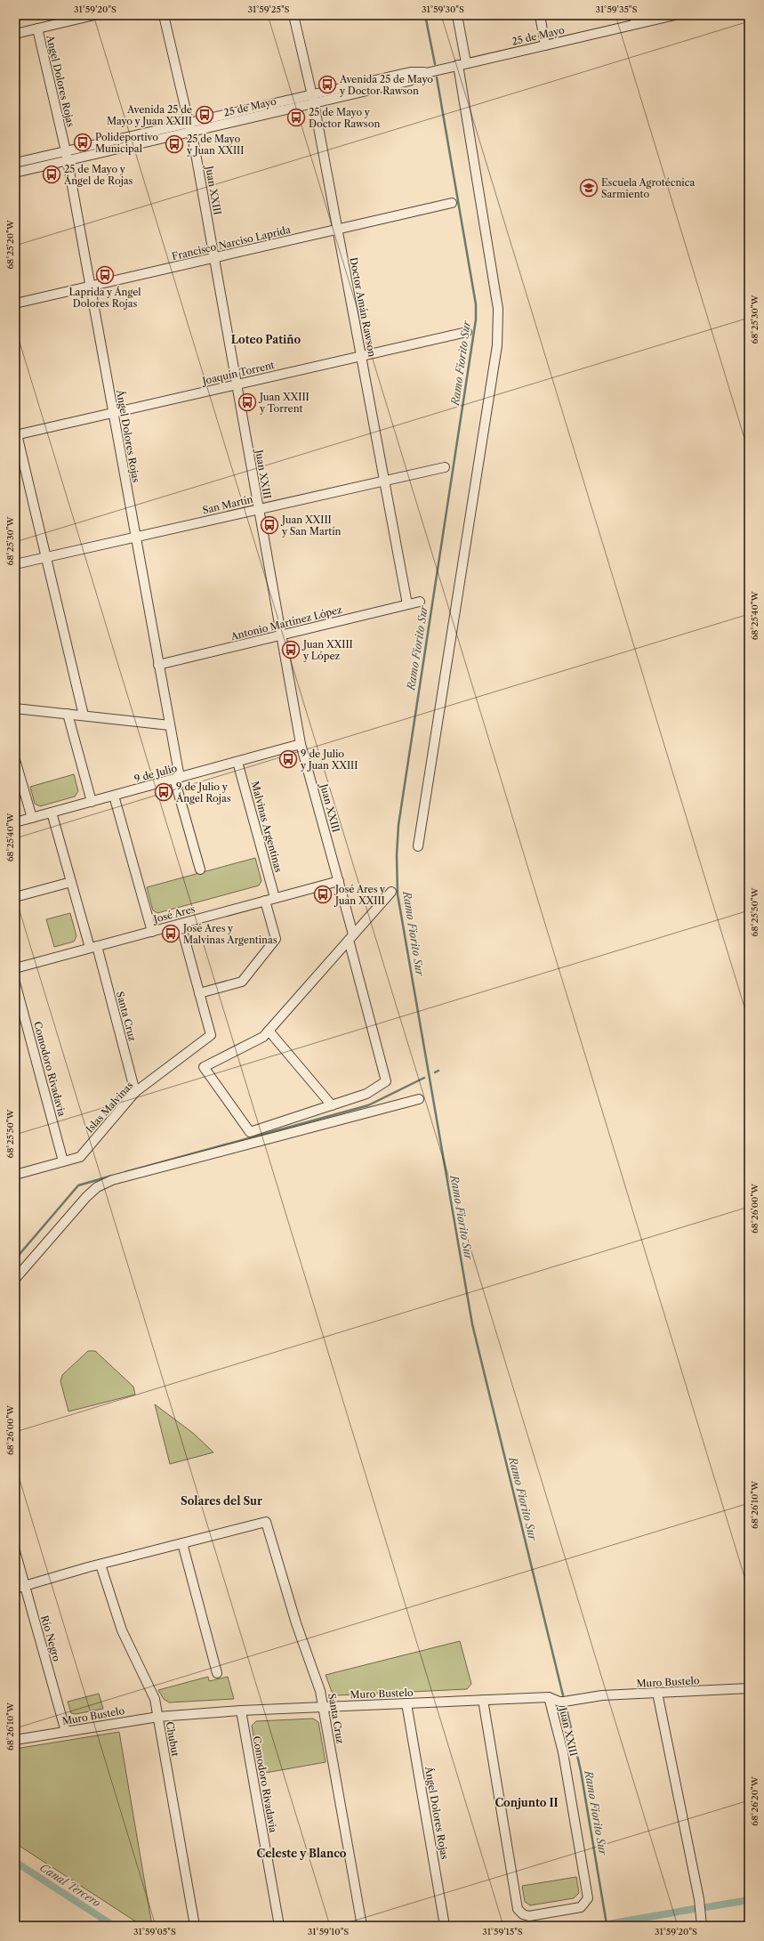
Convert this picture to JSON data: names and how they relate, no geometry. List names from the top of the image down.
{
  "streets": {
    "street": [
      "25 de Mayo",
      "Angel Dolores Rojas",
      "Juan XXIII",
      "Francisco Narciso Laprida",
      "Doctor Amán Rawson",
      "Joaquín Torrent",
      "Ángel Dolores Rojas",
      "San Martín",
      "Antonio Martínez López",
      "9 de Julio",
      "Malvinas Argentinas",
      "José Ares",
      "Santa Cruz",
      "Comodoro Rivadavia",
      "Islas Malvinas",
      "Río Negro",
      "Muro Bustelo",
      "Chubut"
    ]
  },
  "crossings": [
    ["25 de Mayo", "Angel Dolores Rojas"],
    ["25 de Mayo", "Juan XXIII"],
    ["25 de Mayo", "Doctor Amán Rawson"],
    ["25 de Mayo", "Ángel Dolores Rojas"],
    ["Angel Dolores Rojas", "Ángel Dolores Rojas"],
    ["Juan XXIII", "Francisco Narciso Laprida"],
    ["Juan XXIII", "Joaquín Torrent"],
    ["Juan XXIII", "San Martín"],
    ["Juan XXIII", "Antonio Martínez López"],
    ["Juan XXIII", "9 de Julio"],
    ["Juan XXIII", "José Ares"],
    ["Juan XXIII", "Muro Bustelo"],
    ["Francisco Narciso Laprida", "Doctor Amán Rawson"],
    ["Francisco Narciso Laprida", "Ángel Dolores Rojas"],
    ["Doctor Amán Rawson", "Joaquín Torrent"],
    ["Doctor Amán Rawson", "San Martín"],
    ["Doctor Amán Rawson", "Antonio Martínez López"],
    ["Joaquín Torrent", "Ángel Dolores Rojas"],
    ["Ángel Dolores Rojas", "San Martín"],
    ["Ángel Dolores Rojas", "Antonio Martínez López"],
    ["Ángel Dolores Rojas", "Muro Bustelo"],
    ["9 de Julio", "Malvinas Argentinas"],
    ["9 de Julio", "Santa Cruz"],
    ["Malvinas Argentinas", "José Ares"],
    ["José Ares", "Santa Cruz"],
    ["Santa Cruz", "Islas Malvinas"],
    ["Santa Cruz", "Muro Bustelo"],
    ["Comodoro Rivadavia", "Islas Malvinas"],
    ["Comodoro Rivadavia", "Muro Bustelo"],
    ["Río Negro", "Muro Bustelo"],
    ["Muro Bustelo", "Chubut"]
  ],
  "districts": [
    "Loteo Patiño",
    "Solares del Sur",
    "Conjunto II",
    "Celeste y Blanco"
  ],
  "water": ["Ramo Fiorito Sur", "Canal Tercero"],
  "places": {
    "bus stop": [
      "Avenida 25 de Mayo y Doctor Rawson",
      "Avenida 25 de Mayo y Juan XXIII",
      "25 de Mayo y Doctor Rawson",
      "Polideportivo Municipal",
      "25 de Mayo y Juan XXIII",
      "25 de Mayo y Ángel de Rojas",
      "Laprida y Ángel Dolores Rojas",
      "Juan XXIII y Torrent",
      "Juan XXIII y San Martín",
      "Juan XXIII y López",
      "9 de Julio y Juan XXIII",
      "9 de Julio y Ángel Rojas",
      "José Ares y Juan XXIII",
      "José Ares y Malvinas Argentinas"
    ],
    "school or university": ["Escuela Agrotécnica Sarmiento"]
  },
  "coordinates": [
    "31°59'20\"S",
    "31°59'25\"S",
    "31°59'30\"S",
    "31°59'35\"S",
    "68°25'20\"W",
    "68°25'30\"W",
    "68°25'40\"W",
    "68°25'50\"W",
    "68°26'00\"W",
    "68°26'10\"W",
    "68°26'20\"W",
    "31°59'05\"S",
    "31°59'10\"S",
    "31°59'15\"S"
  ]
}
